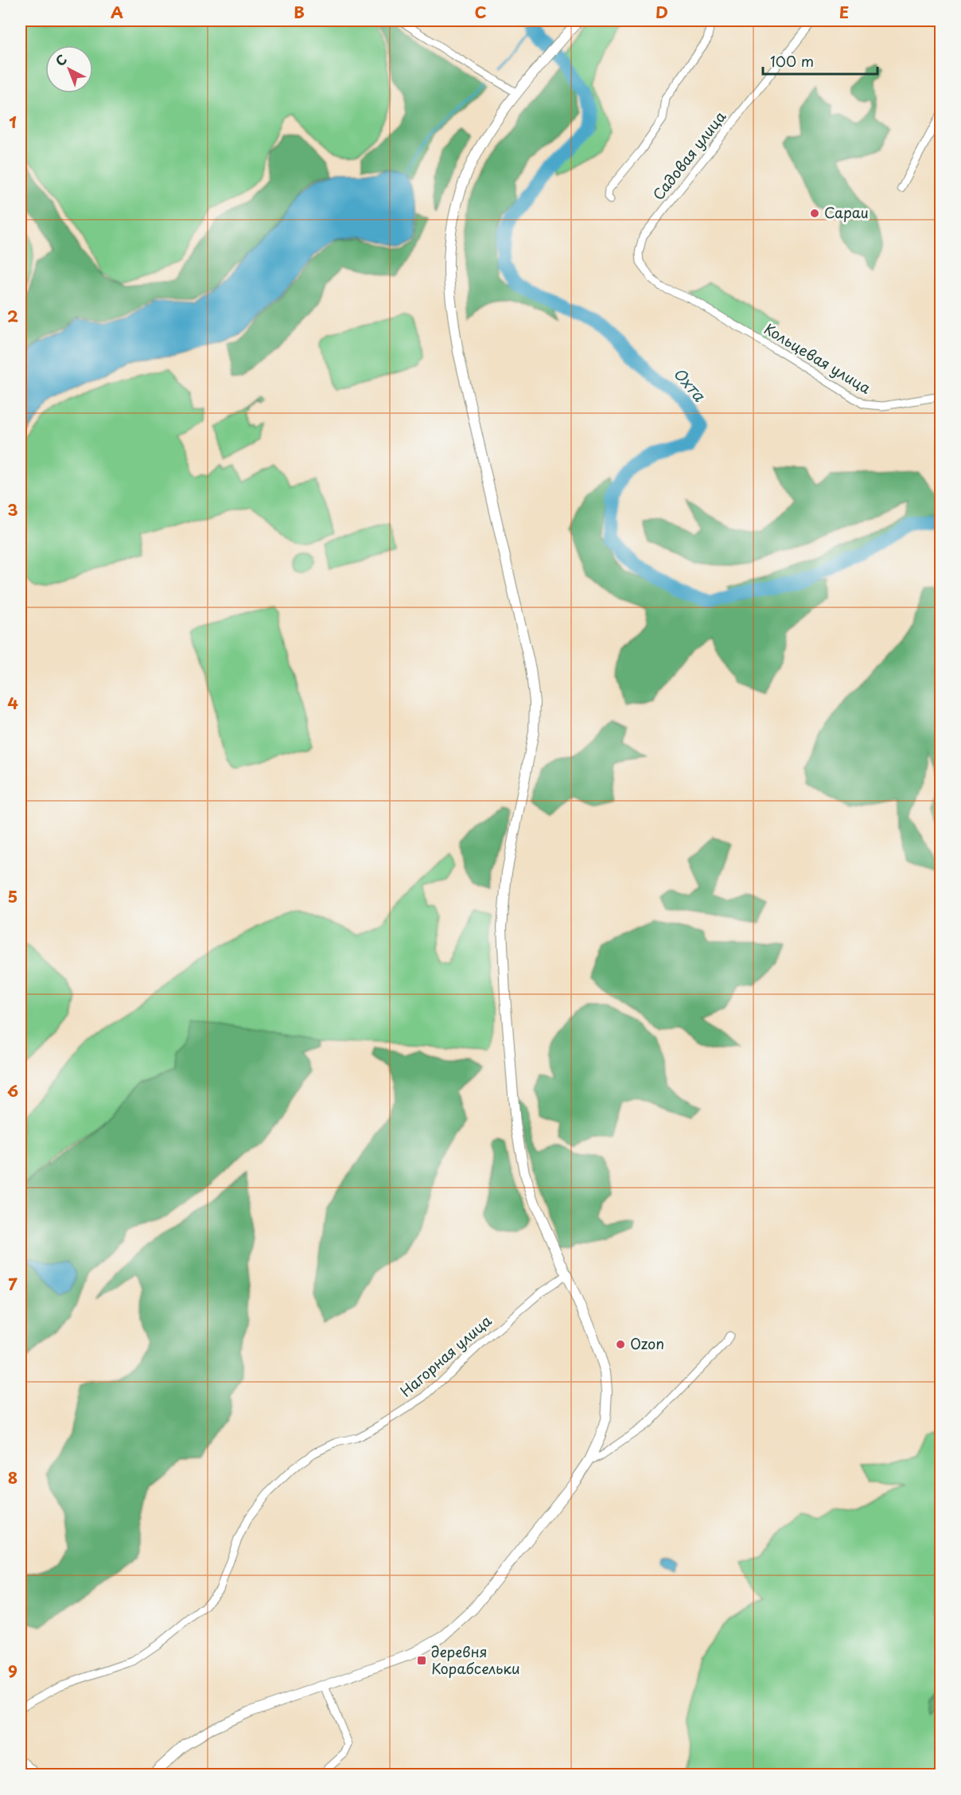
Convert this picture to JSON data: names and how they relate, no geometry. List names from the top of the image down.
{
  "streets": {
    "street": ["Садовая улица", "Кольцевая улица", "Нагорная улица"]
  },
  "crossings": [
    ["Садовая улица", "Кольцевая улица"]
  ],
  "water": ["Охта"],
  "places": {
    "other": ["Сараи", "Ozon"],
    "transit": ["деревня Корабсельки"]
  },
  "scale_bar": "100 m",
  "north": "top left",
  "grid": {
    "columns": [
      "A",
      "B",
      "C",
      "D",
      "E"
    ],
    "rows": [
      "1",
      "2",
      "3",
      "4",
      "5",
      "6",
      "7",
      "8",
      "9"
    ]
  }
}
